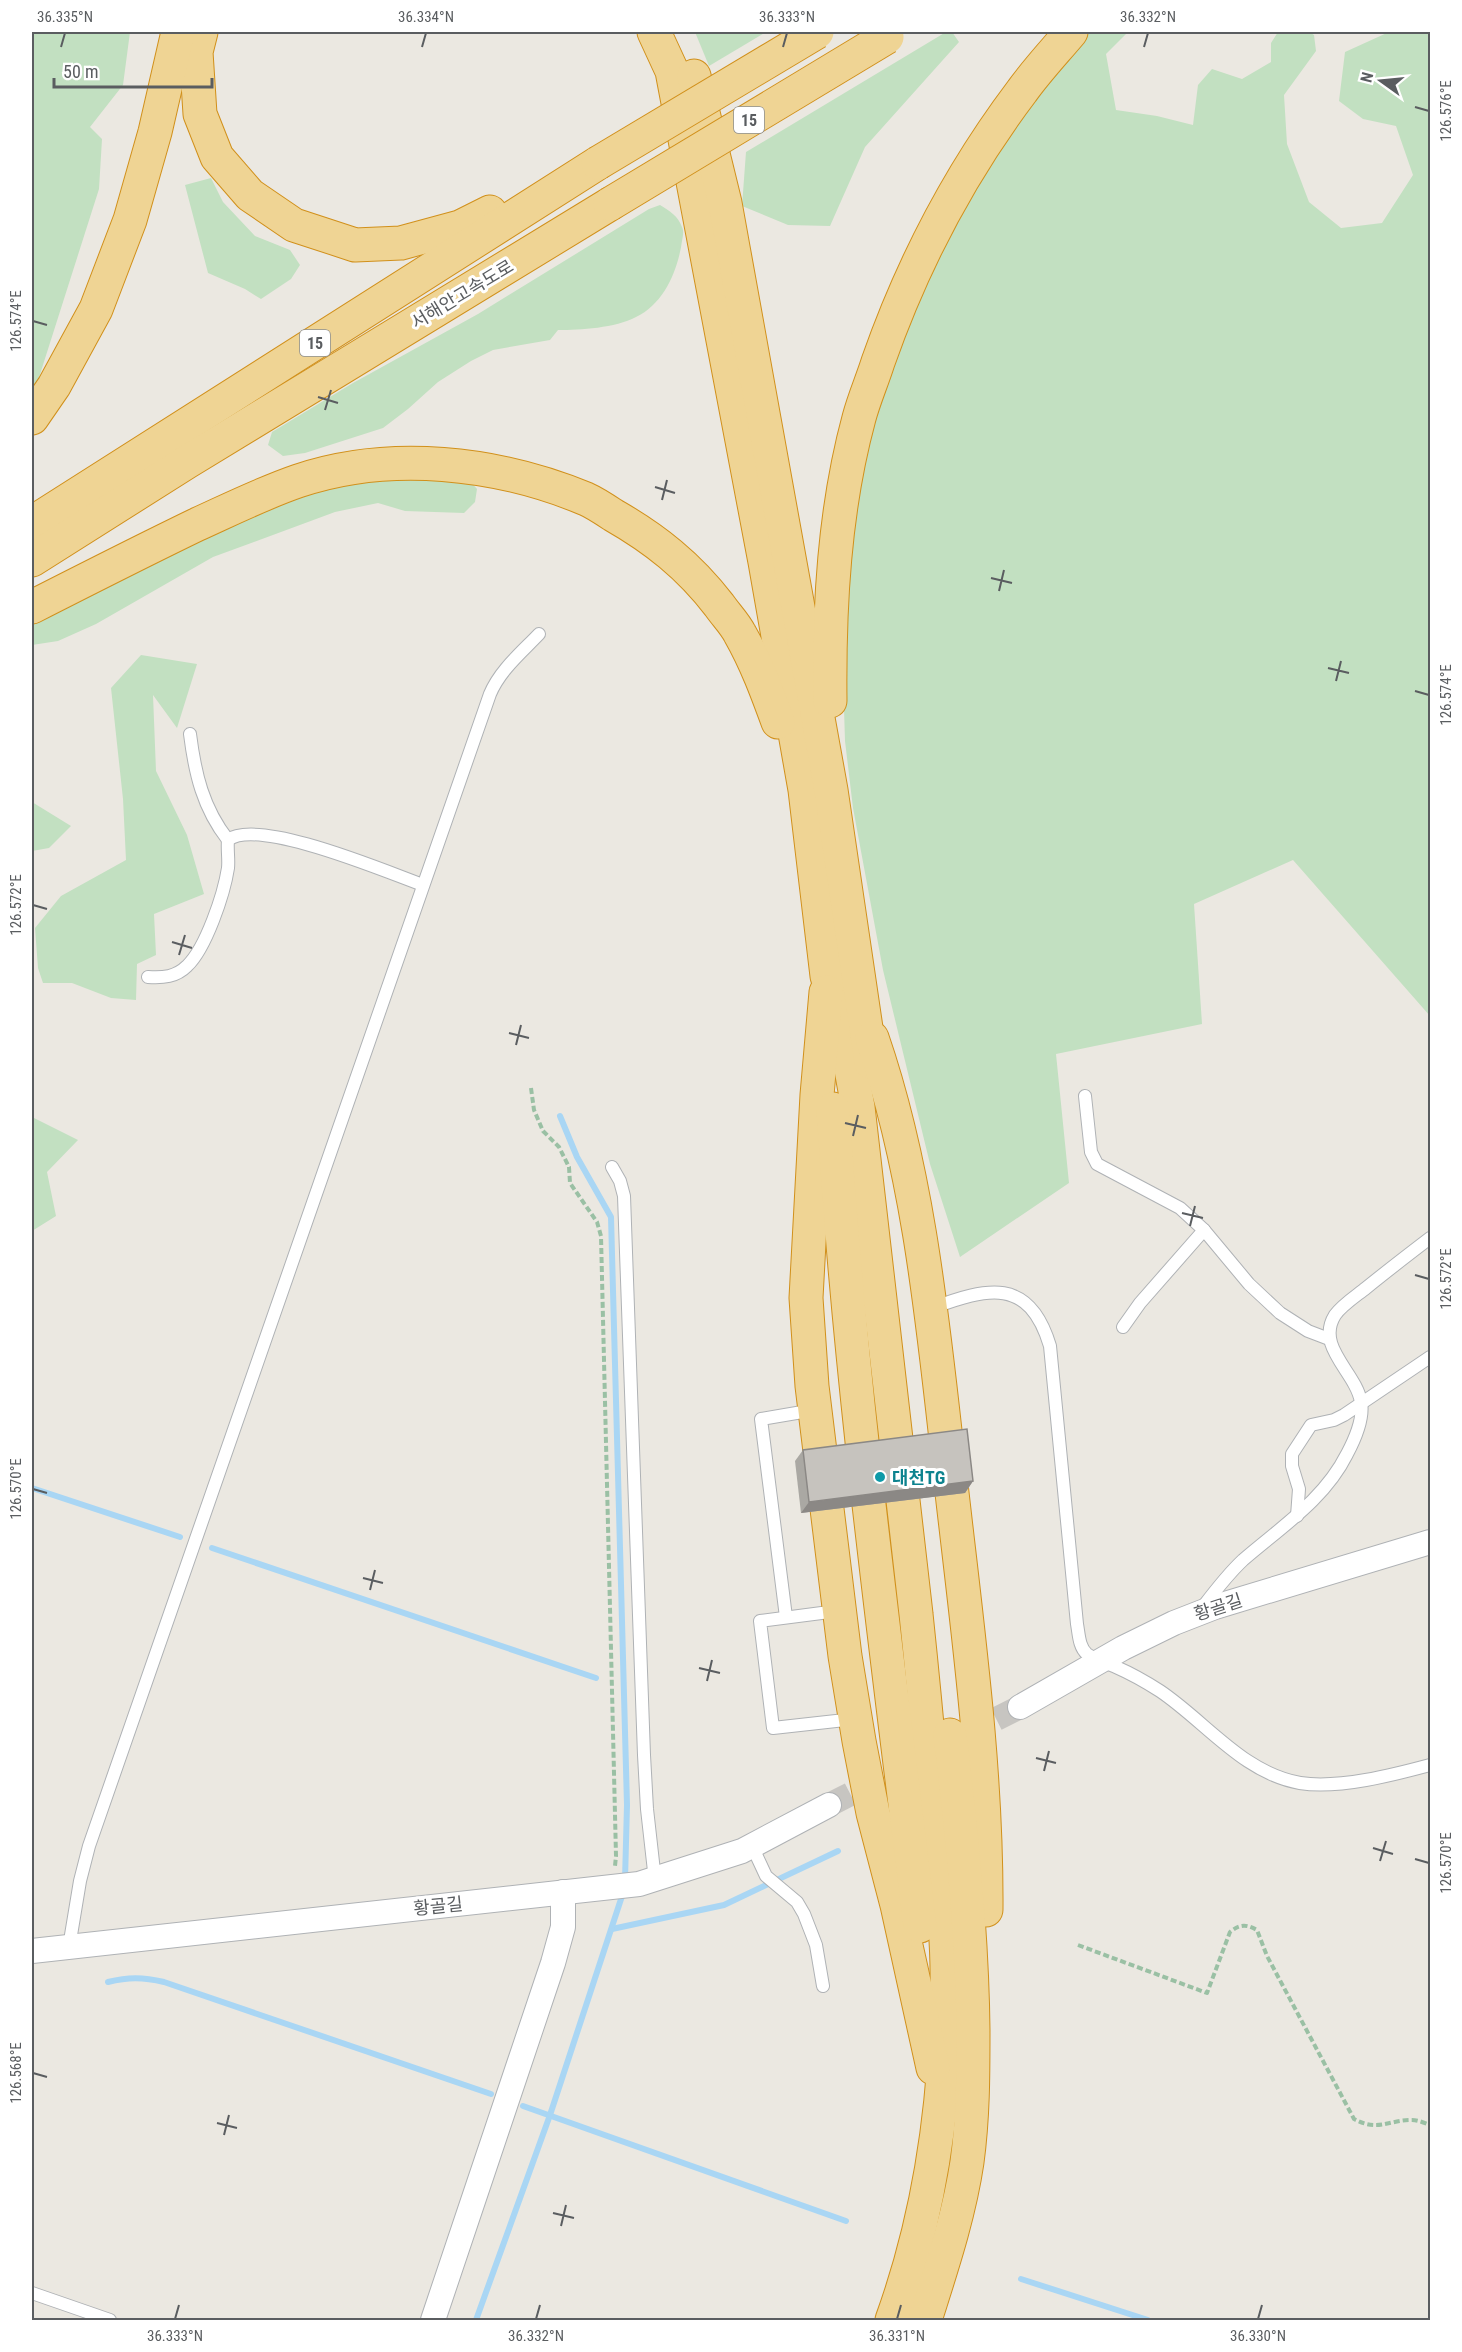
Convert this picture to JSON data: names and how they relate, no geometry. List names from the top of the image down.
{
  "streets": {
    "highway": ["15", "서해안고속도로"],
    "street": ["황골길"]
  },
  "places": ["대천TG"],
  "scale_bar": "50 m",
  "north": "left",
  "coordinates": [
    "36.335°N",
    "36.334°N",
    "36.333°N",
    "36.332°N",
    "126.576°E",
    "126.574°E",
    "126.572°E",
    "126.570°E",
    "126.568°E",
    "36.331°N",
    "36.330°N"
  ]
}
